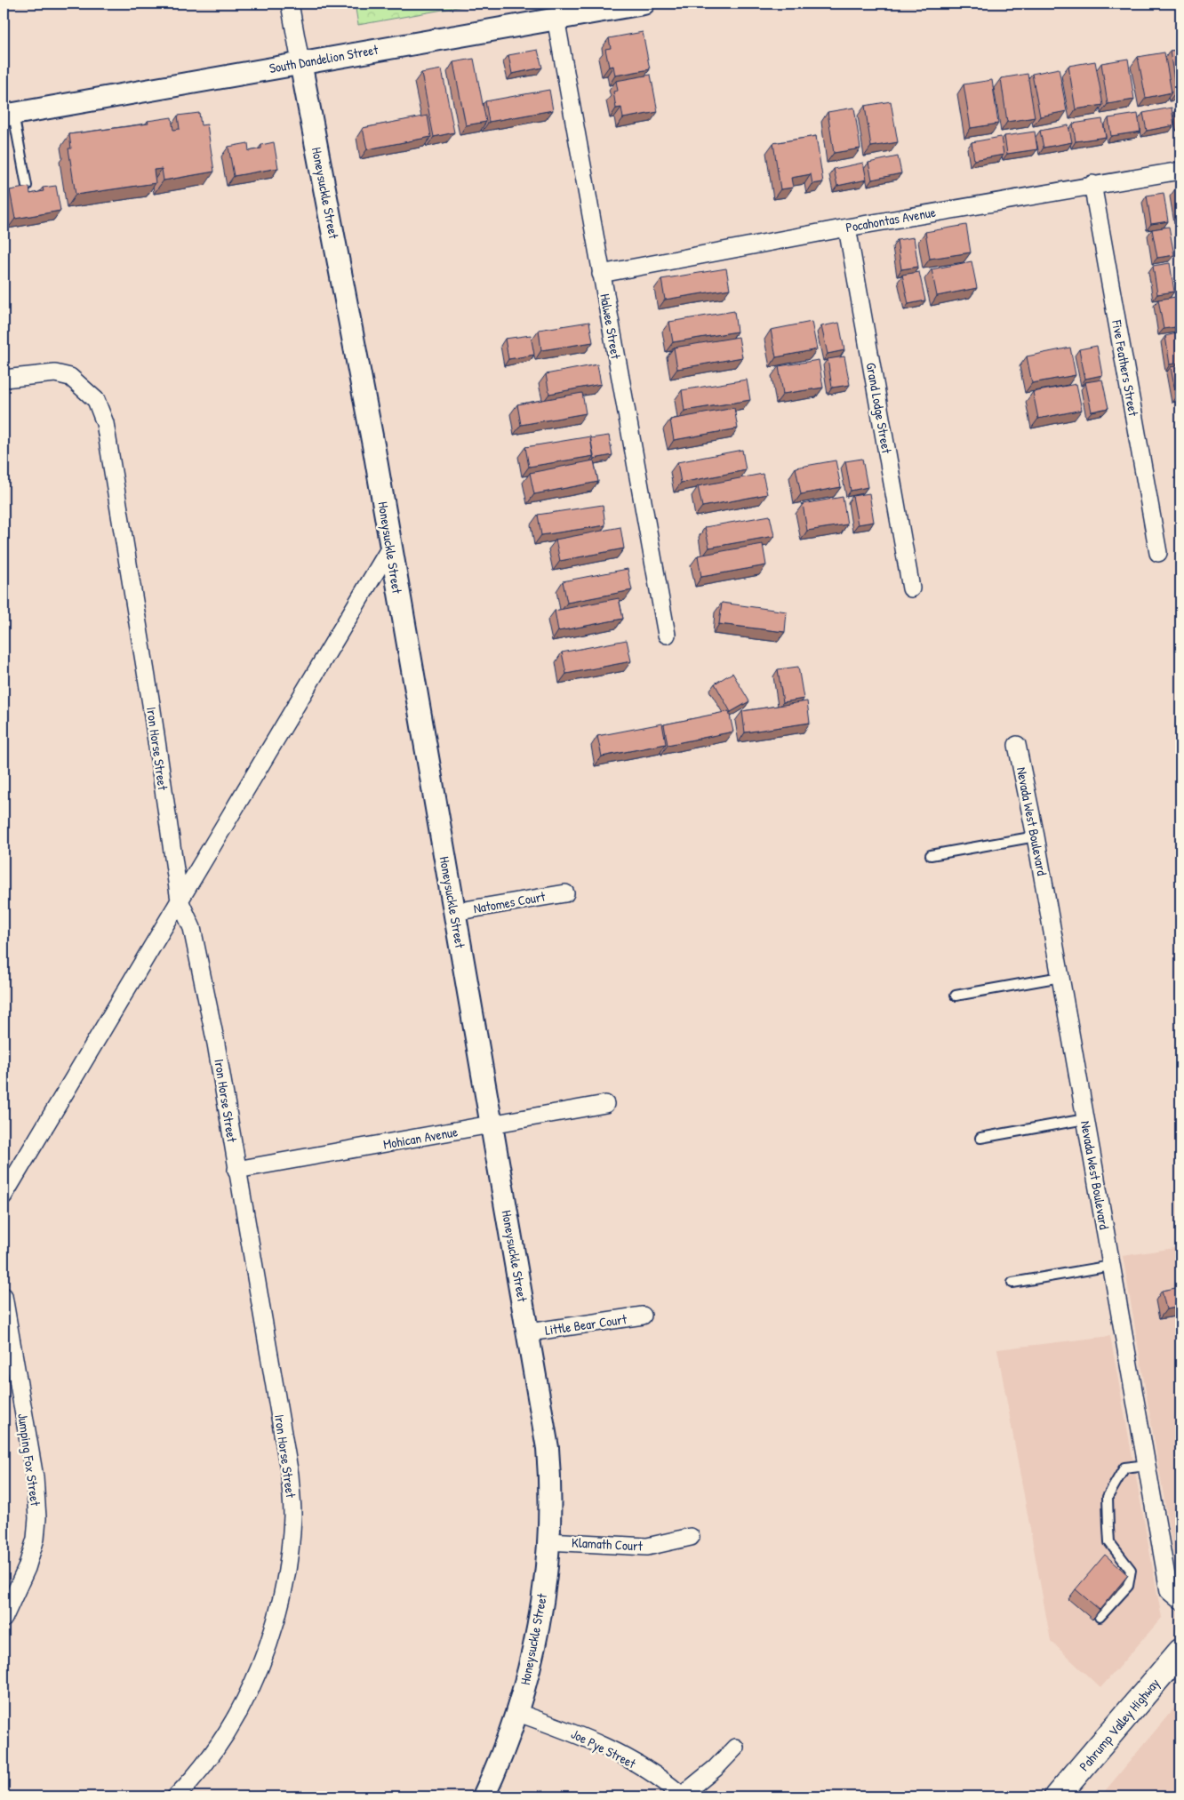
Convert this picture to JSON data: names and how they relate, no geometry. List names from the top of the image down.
{
  "streets": {
    "highway": ["Pahrump Valley Highway"],
    "street": [
      "South Dandelion Street",
      "Honeysuckle Street",
      "Pocahontas Avenue",
      "Halwee Street",
      "Five Feathers Street",
      "Grand Lodge Street",
      "Iron Horse Street",
      "Nevada West Boulevard",
      "Natomes Court",
      "Mohican Avenue",
      "Little Bear Court",
      "Jumping Fox Street",
      "Klamath Court",
      "Joe Pye Street"
    ]
  },
  "crossings": [
    ["South Dandelion Street", "Honeysuckle Street"],
    ["South Dandelion Street", "Halwee Street"],
    ["Honeysuckle Street", "Natomes Court"],
    ["Honeysuckle Street", "Mohican Avenue"],
    ["Honeysuckle Street", "Little Bear Court"],
    ["Honeysuckle Street", "Klamath Court"],
    ["Honeysuckle Street", "Joe Pye Street"],
    ["Pocahontas Avenue", "Halwee Street"],
    ["Pocahontas Avenue", "Five Feathers Street"],
    ["Pocahontas Avenue", "Grand Lodge Street"],
    ["Iron Horse Street", "Mohican Avenue"]
  ]
}
